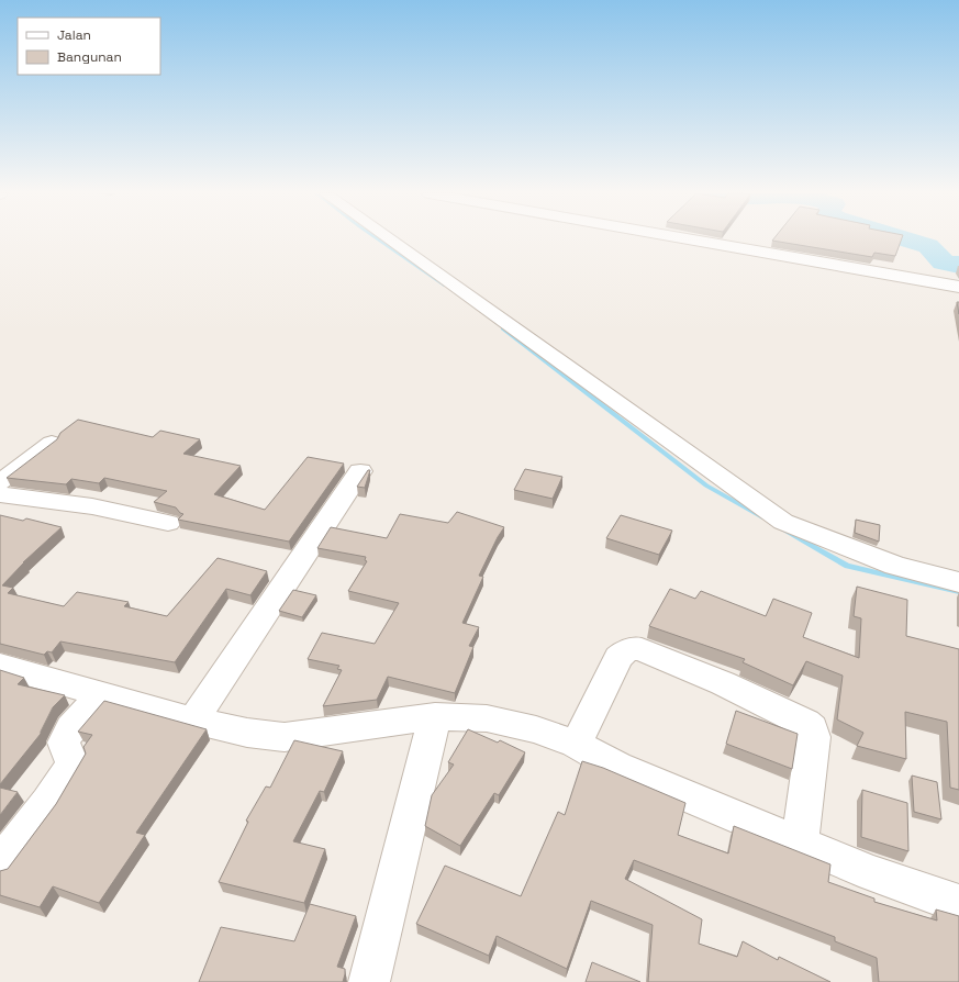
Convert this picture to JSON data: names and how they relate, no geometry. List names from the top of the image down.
{
  "legend": ["Jalan", "Bangunan"]
}
